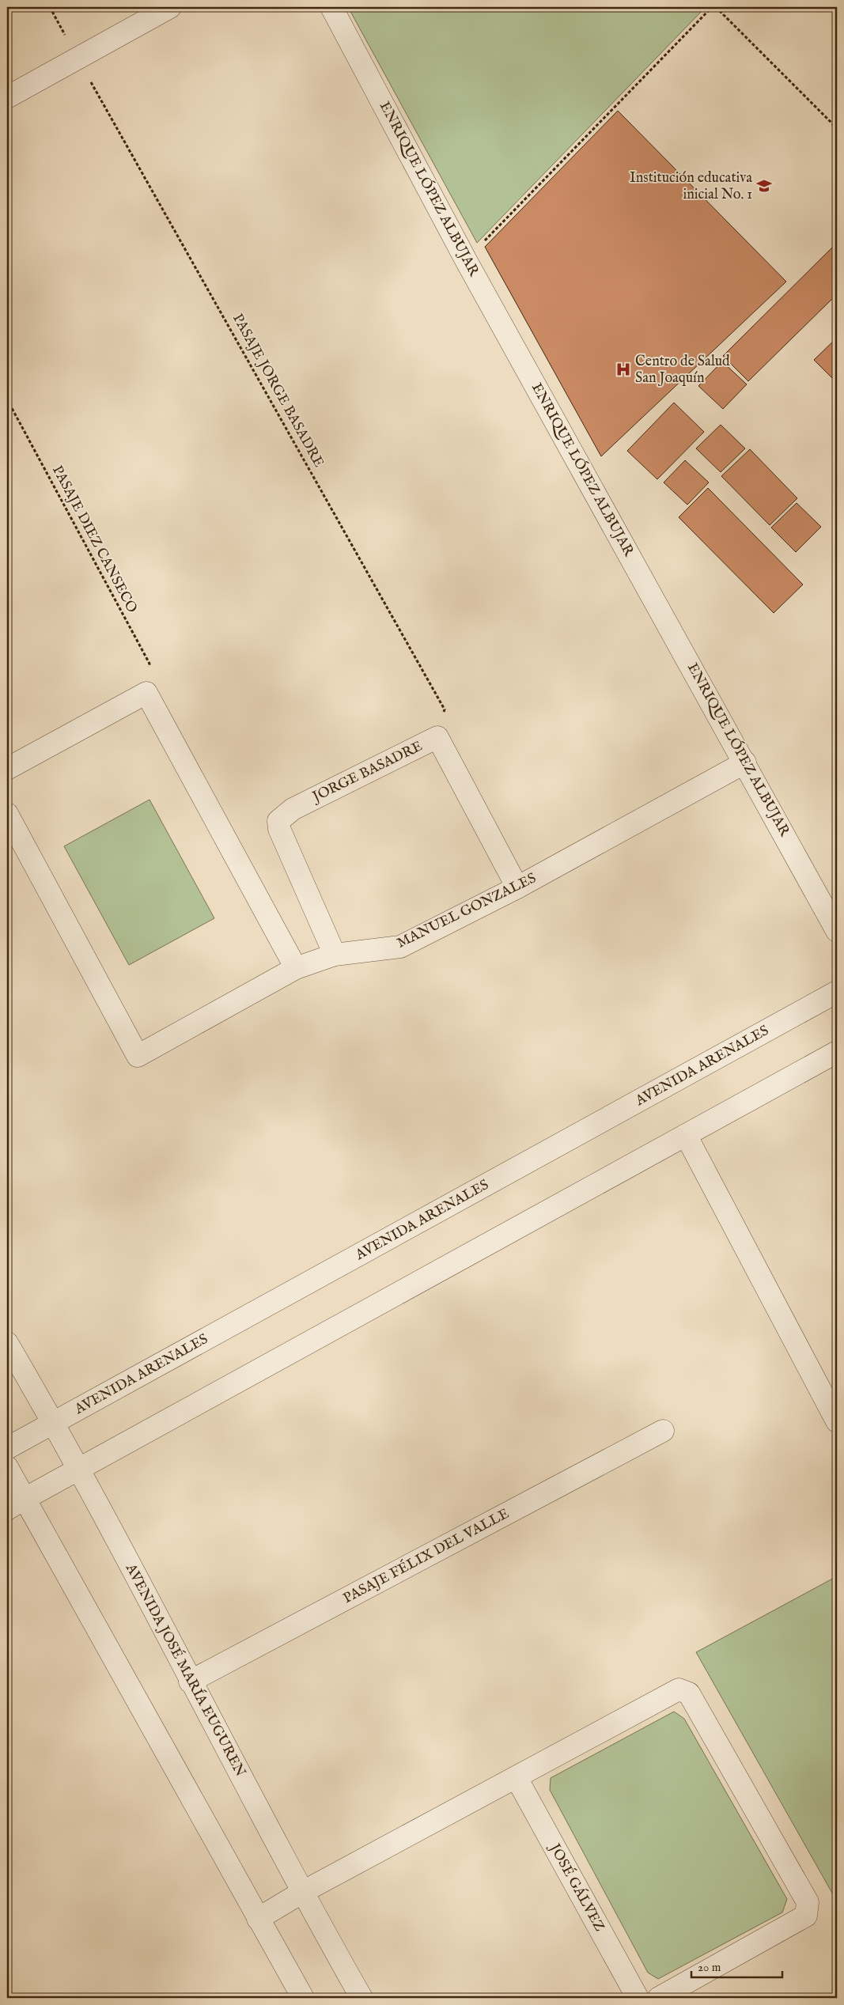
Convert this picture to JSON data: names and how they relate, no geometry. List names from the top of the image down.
{
  "streets": {
    "street": [
      "ENRIQUE LÓPEZ ALBUJAR",
      "JORGE BASADRE",
      "MANUEL GONZALES",
      "AVENIDA ARENALES",
      "PASAJE FÉLIX DEL VALLE",
      "AVENIDA JOSÉ MARÍA EUGUREN",
      "JOSÉ GÁLVEZ"
    ],
    "path": ["PASAJE JORGE BASADRE", "PASAJE DIEZ CANSECO"]
  },
  "crossings": [
    ["ENRIQUE LÓPEZ ALBUJAR", "MANUEL GONZALES"],
    ["PASAJE JORGE BASADRE", "JORGE BASADRE"],
    ["JORGE BASADRE", "MANUEL GONZALES"],
    ["AVENIDA ARENALES", "AVENIDA JOSÉ MARÍA EUGUREN"],
    ["PASAJE FÉLIX DEL VALLE", "AVENIDA JOSÉ MARÍA EUGUREN"]
  ],
  "places": {
    "school or university": ["Institución educativa inicial No. 1"],
    "hospital": ["Centro de Salud San Joaquín"]
  },
  "scale_bar": "20 m"
}
